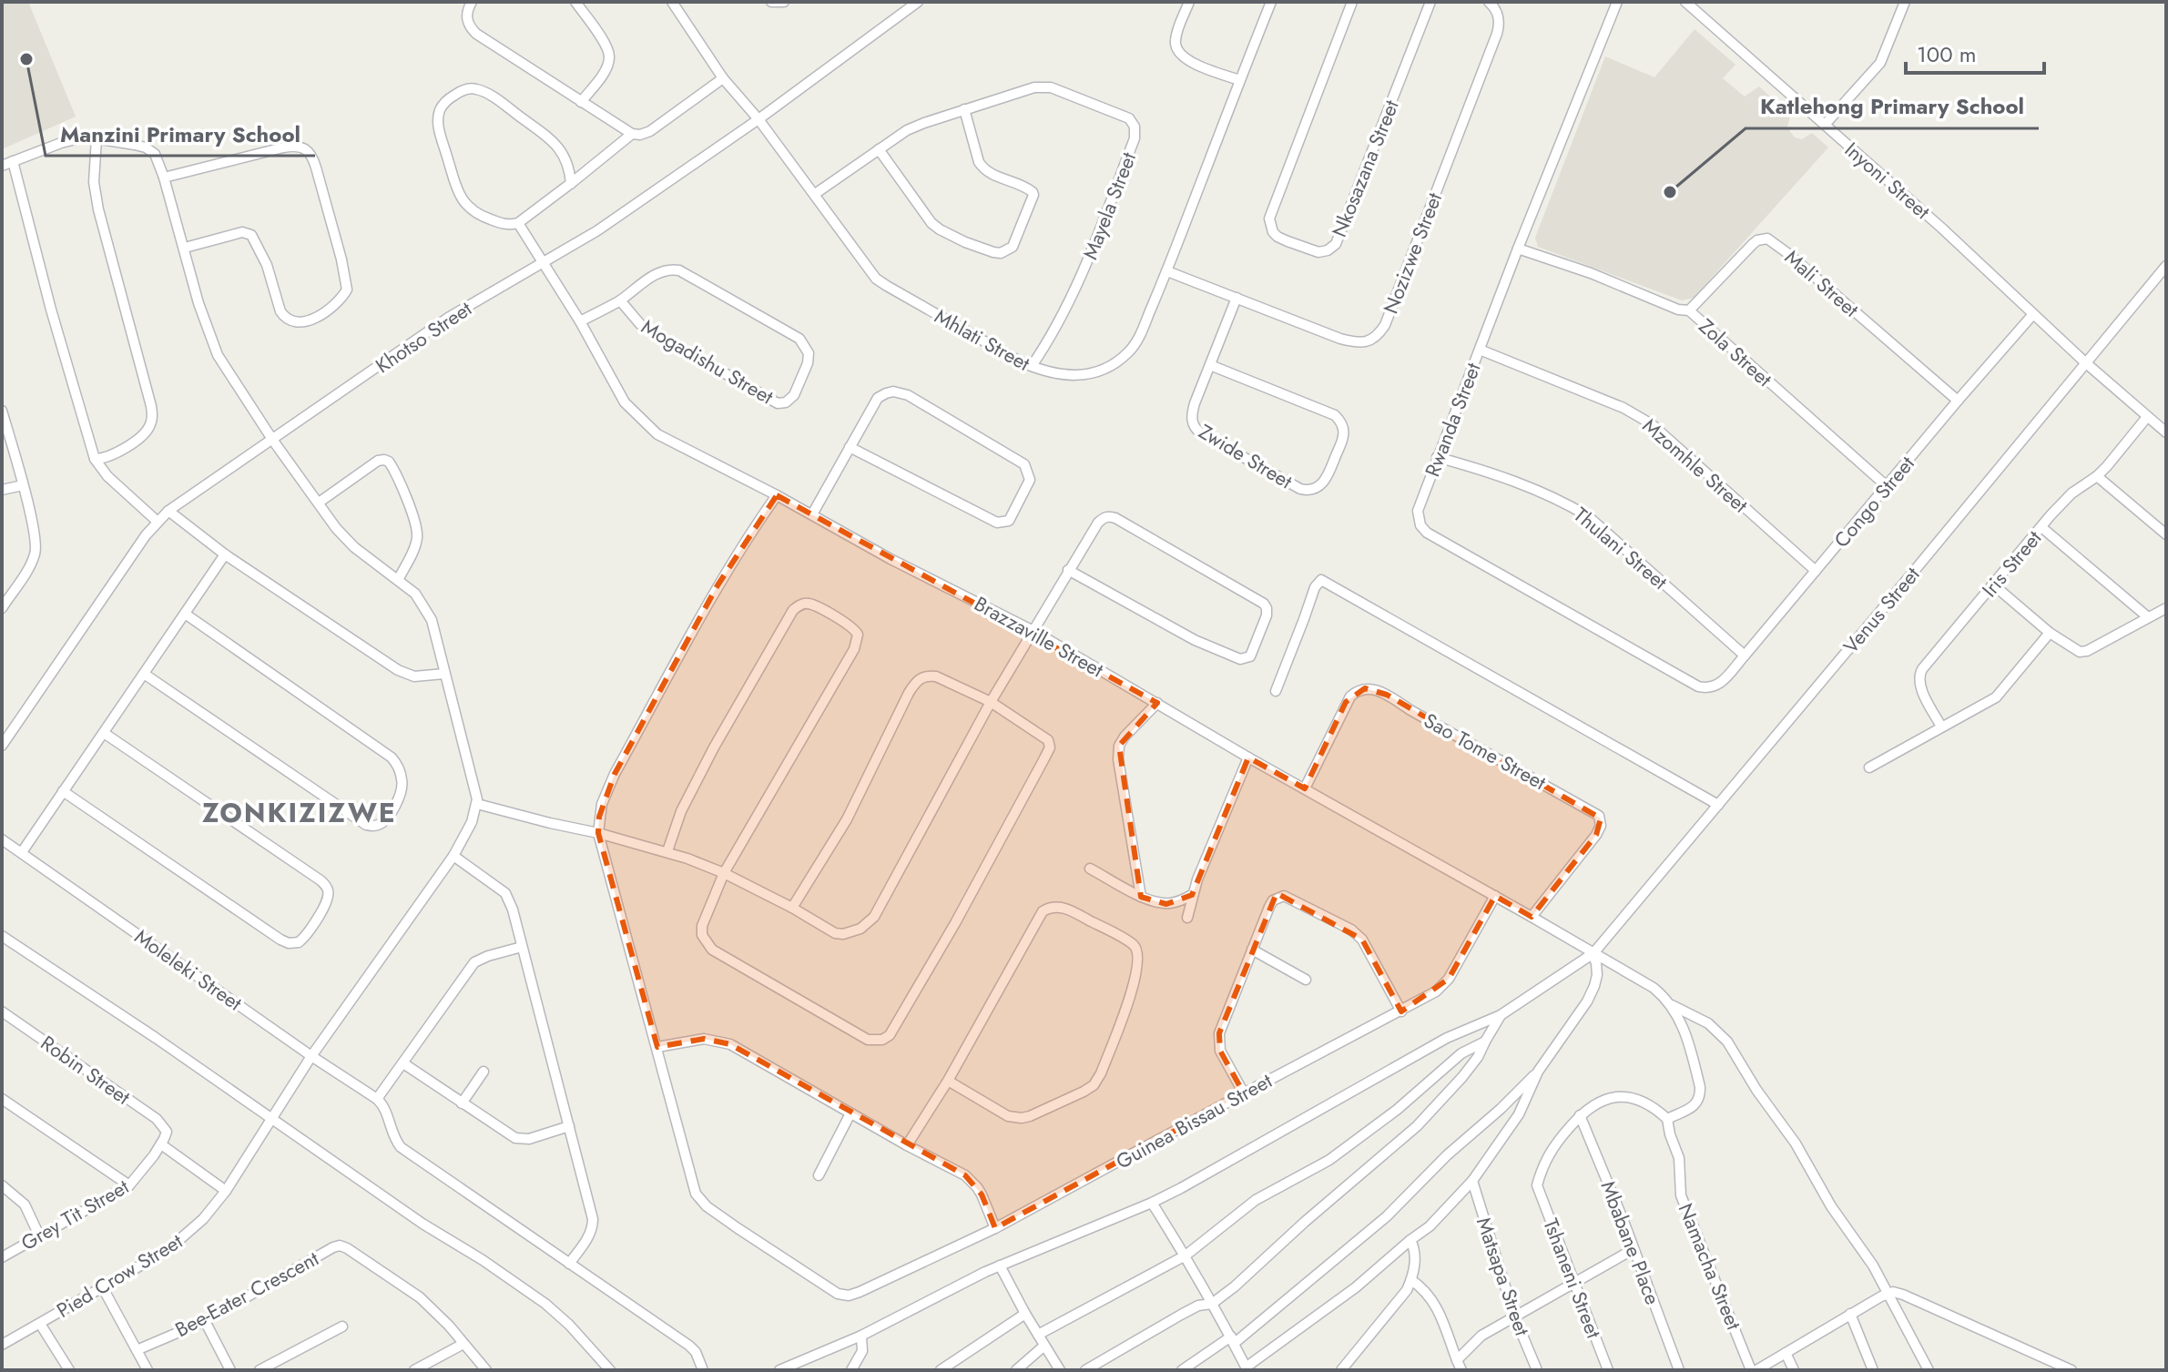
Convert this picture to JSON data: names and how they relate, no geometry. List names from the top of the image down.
{
  "streets": {
    "street": [
      "Nkosazana Street",
      "Inyoni Street",
      "Mayela Street",
      "Nozizwe Street",
      "Mali Street",
      "Khotso Street",
      "Mhlati Street",
      "Zola Street",
      "Mogadishu Street",
      "Rwanda Street",
      "Zwide Street",
      "Mzomhle Street",
      "Congo Street",
      "Thulani Street",
      "Iris Street",
      "Venus Street",
      "Brazzaville Street",
      "Sao Tome Street",
      "Moleleki Street",
      "Robin Street",
      "Guinea Bissau Street",
      "Grey Tit Street",
      "Mbabane Place",
      "Namacha Street",
      "Pied Crow Street",
      "Matsapa Street",
      "Tshaneni Street",
      "Bee-Eater Crescent"
    ]
  },
  "crossings": [
    ["Inyoni Street", "Congo Street"],
    ["Inyoni Street", "Iris Street"],
    ["Inyoni Street", "Venus Street"],
    ["Mayela Street", "Mhlati Street"],
    ["Nozizwe Street", "Mhlati Street"],
    ["Nozizwe Street", "Zwide Street"],
    ["Mali Street", "Zola Street"],
    ["Mali Street", "Congo Street"],
    ["Khotso Street", "Mhlati Street"],
    ["Khotso Street", "Brazzaville Street"],
    ["Zola Street", "Rwanda Street"],
    ["Zola Street", "Congo Street"],
    ["Mogadishu Street", "Brazzaville Street"],
    ["Rwanda Street", "Mzomhle Street"],
    ["Rwanda Street", "Congo Street"],
    ["Rwanda Street", "Thulani Street"],
    ["Mzomhle Street", "Congo Street"],
    ["Congo Street", "Thulani Street"],
    ["Venus Street", "Brazzaville Street"],
    ["Brazzaville Street", "Sao Tome Street"],
    ["Brazzaville Street", "Guinea Bissau Street"],
    ["Moleleki Street", "Pied Crow Street"],
    ["Robin Street", "Grey Tit Street"],
    ["Mbabane Place", "Tshaneni Street"]
  ],
  "districts": ["ZONKIZIZWE"],
  "places": ["Manzini Primary School", "Katlehong Primary School"],
  "scale_bar": "100 m"
}
